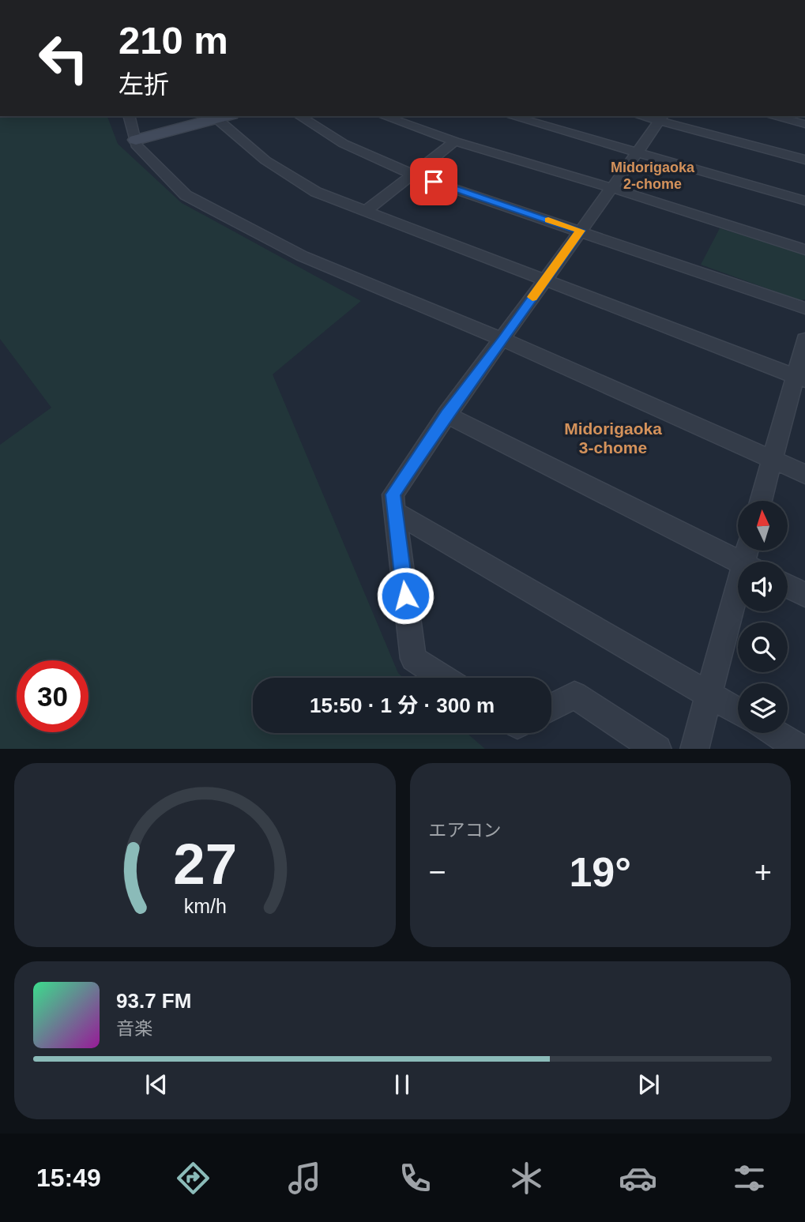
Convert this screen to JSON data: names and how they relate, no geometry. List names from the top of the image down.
{
  "districts": ["Midorigaoka 2-chome", "Midorigaoka 3-chome"],
  "north": "top",
  "page": {
    "turn": ["210 m", "左折"],
    "limit": "30",
    "trip": "15:50 · 1 分 · 300 m",
    "tile": "エアコン",
    "heat": ["−", "19°", "+"],
    "song": ["93.7 FM", "音楽"],
    "tabs": "15:49",
    "gauge": ["27", "km/h"]
  }
}
